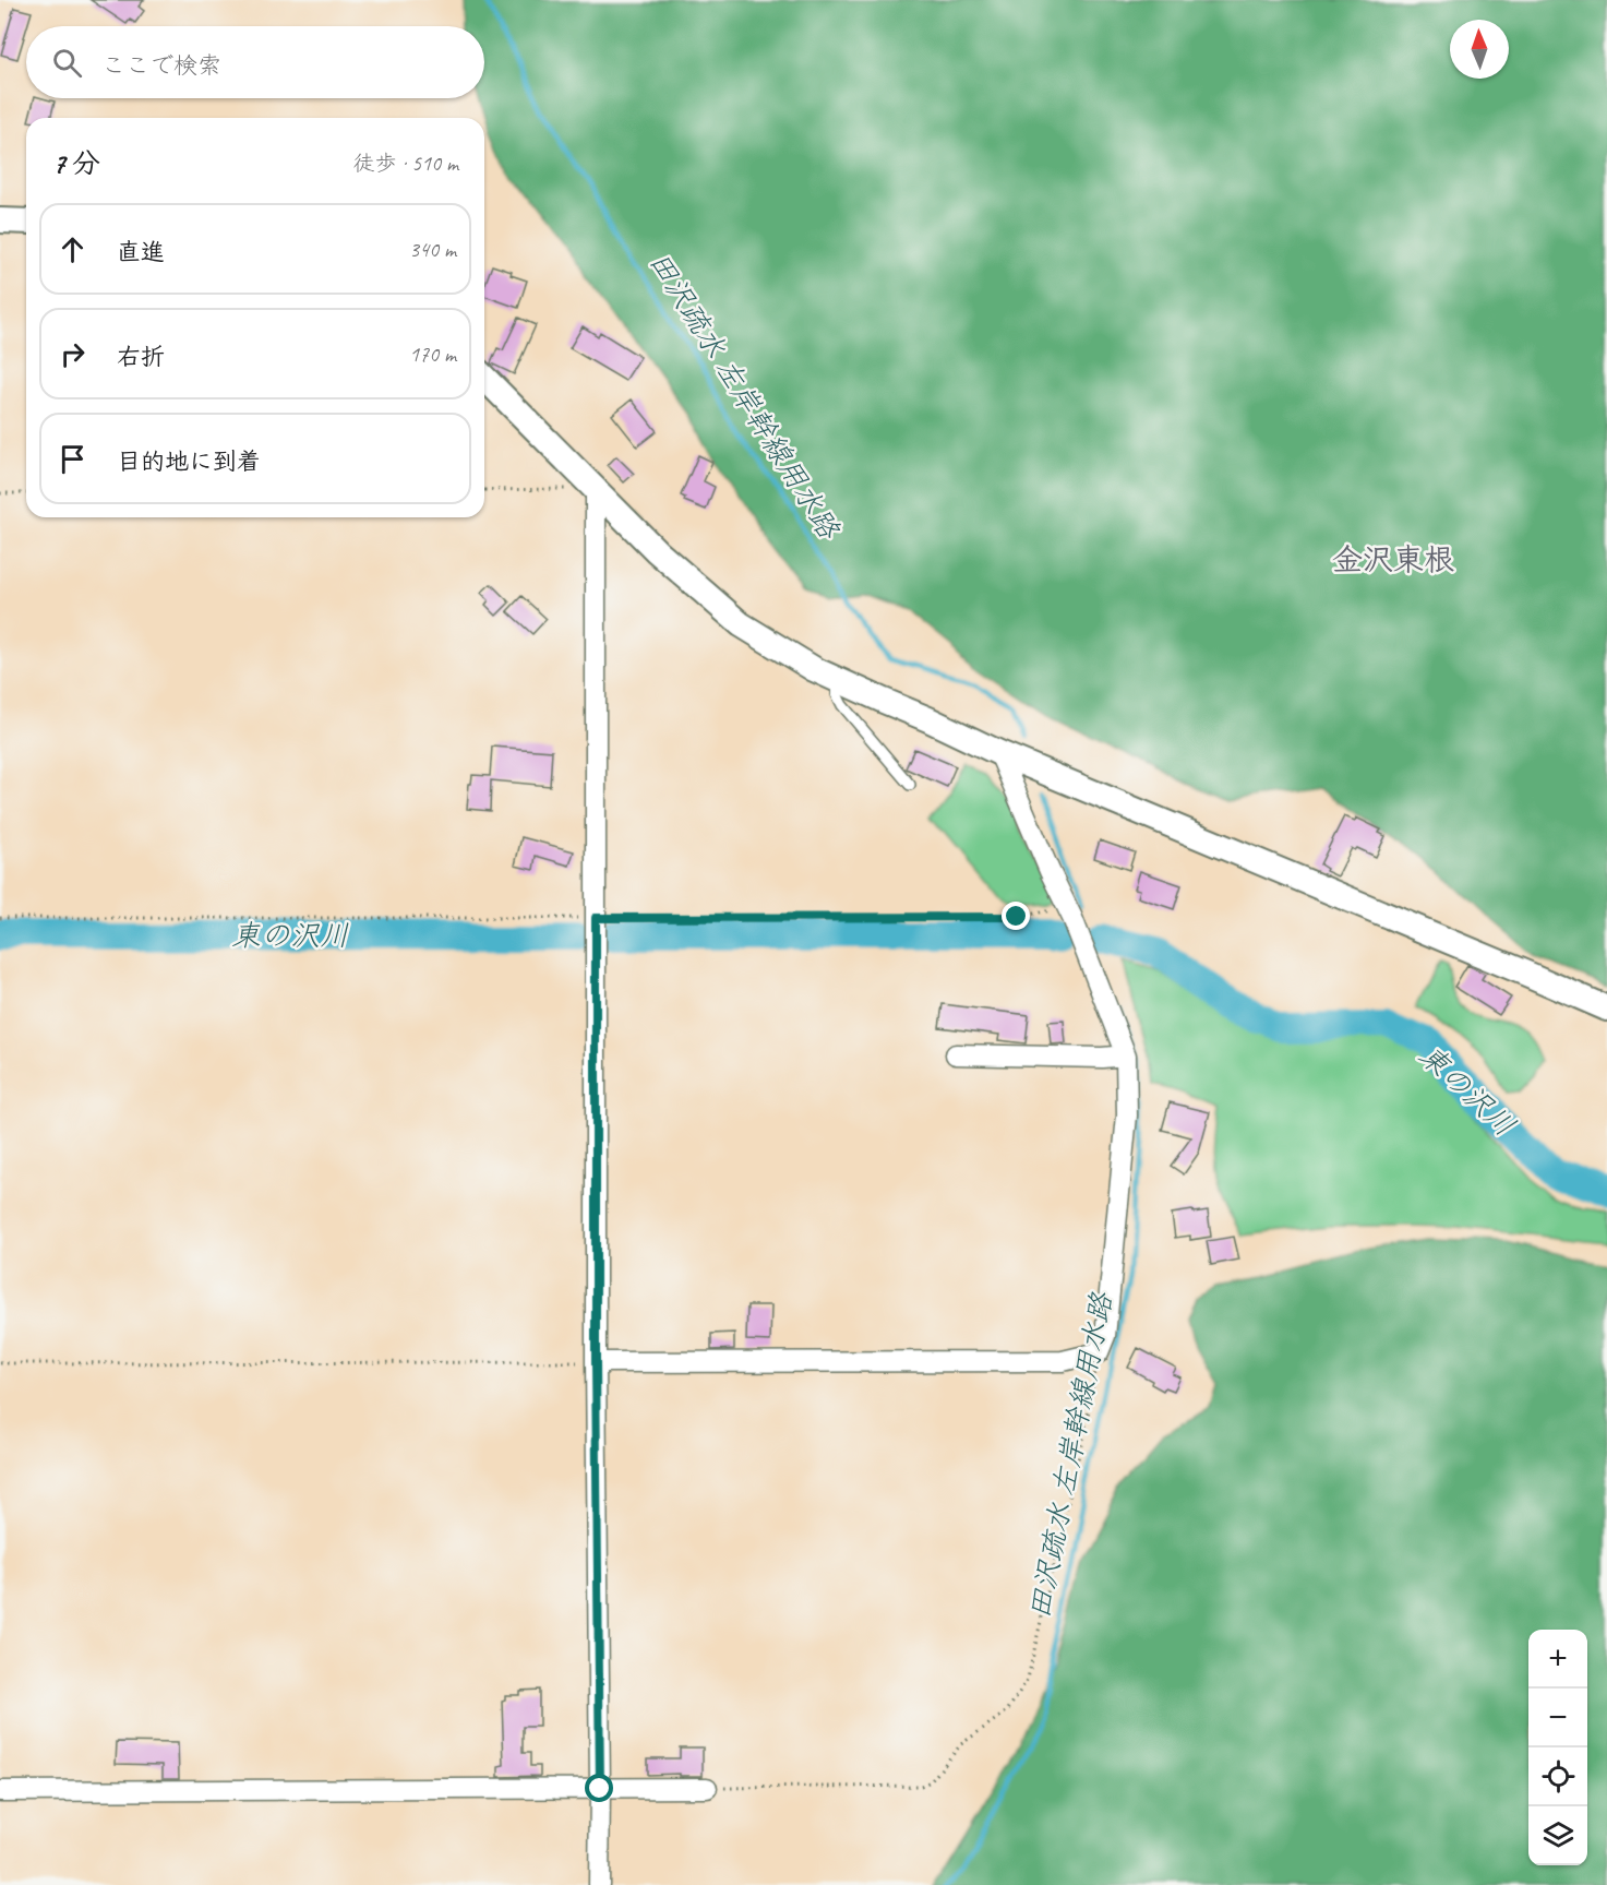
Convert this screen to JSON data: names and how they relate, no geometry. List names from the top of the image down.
{
  "districts": ["金沢東根"],
  "water": ["田沢疏水 左岸幹線用水路", "東の沢川"],
  "north": "top",
  "page": {
    "search": "ここで検索",
    "heading": ["7 分", "徒歩 · 510 m"],
    "list": [
      ["直進", "340 m"],
      ["右折", "170 m"],
      "目的地に到着"
    ],
    "map_buttons": ["+", "−"]
  }
}
